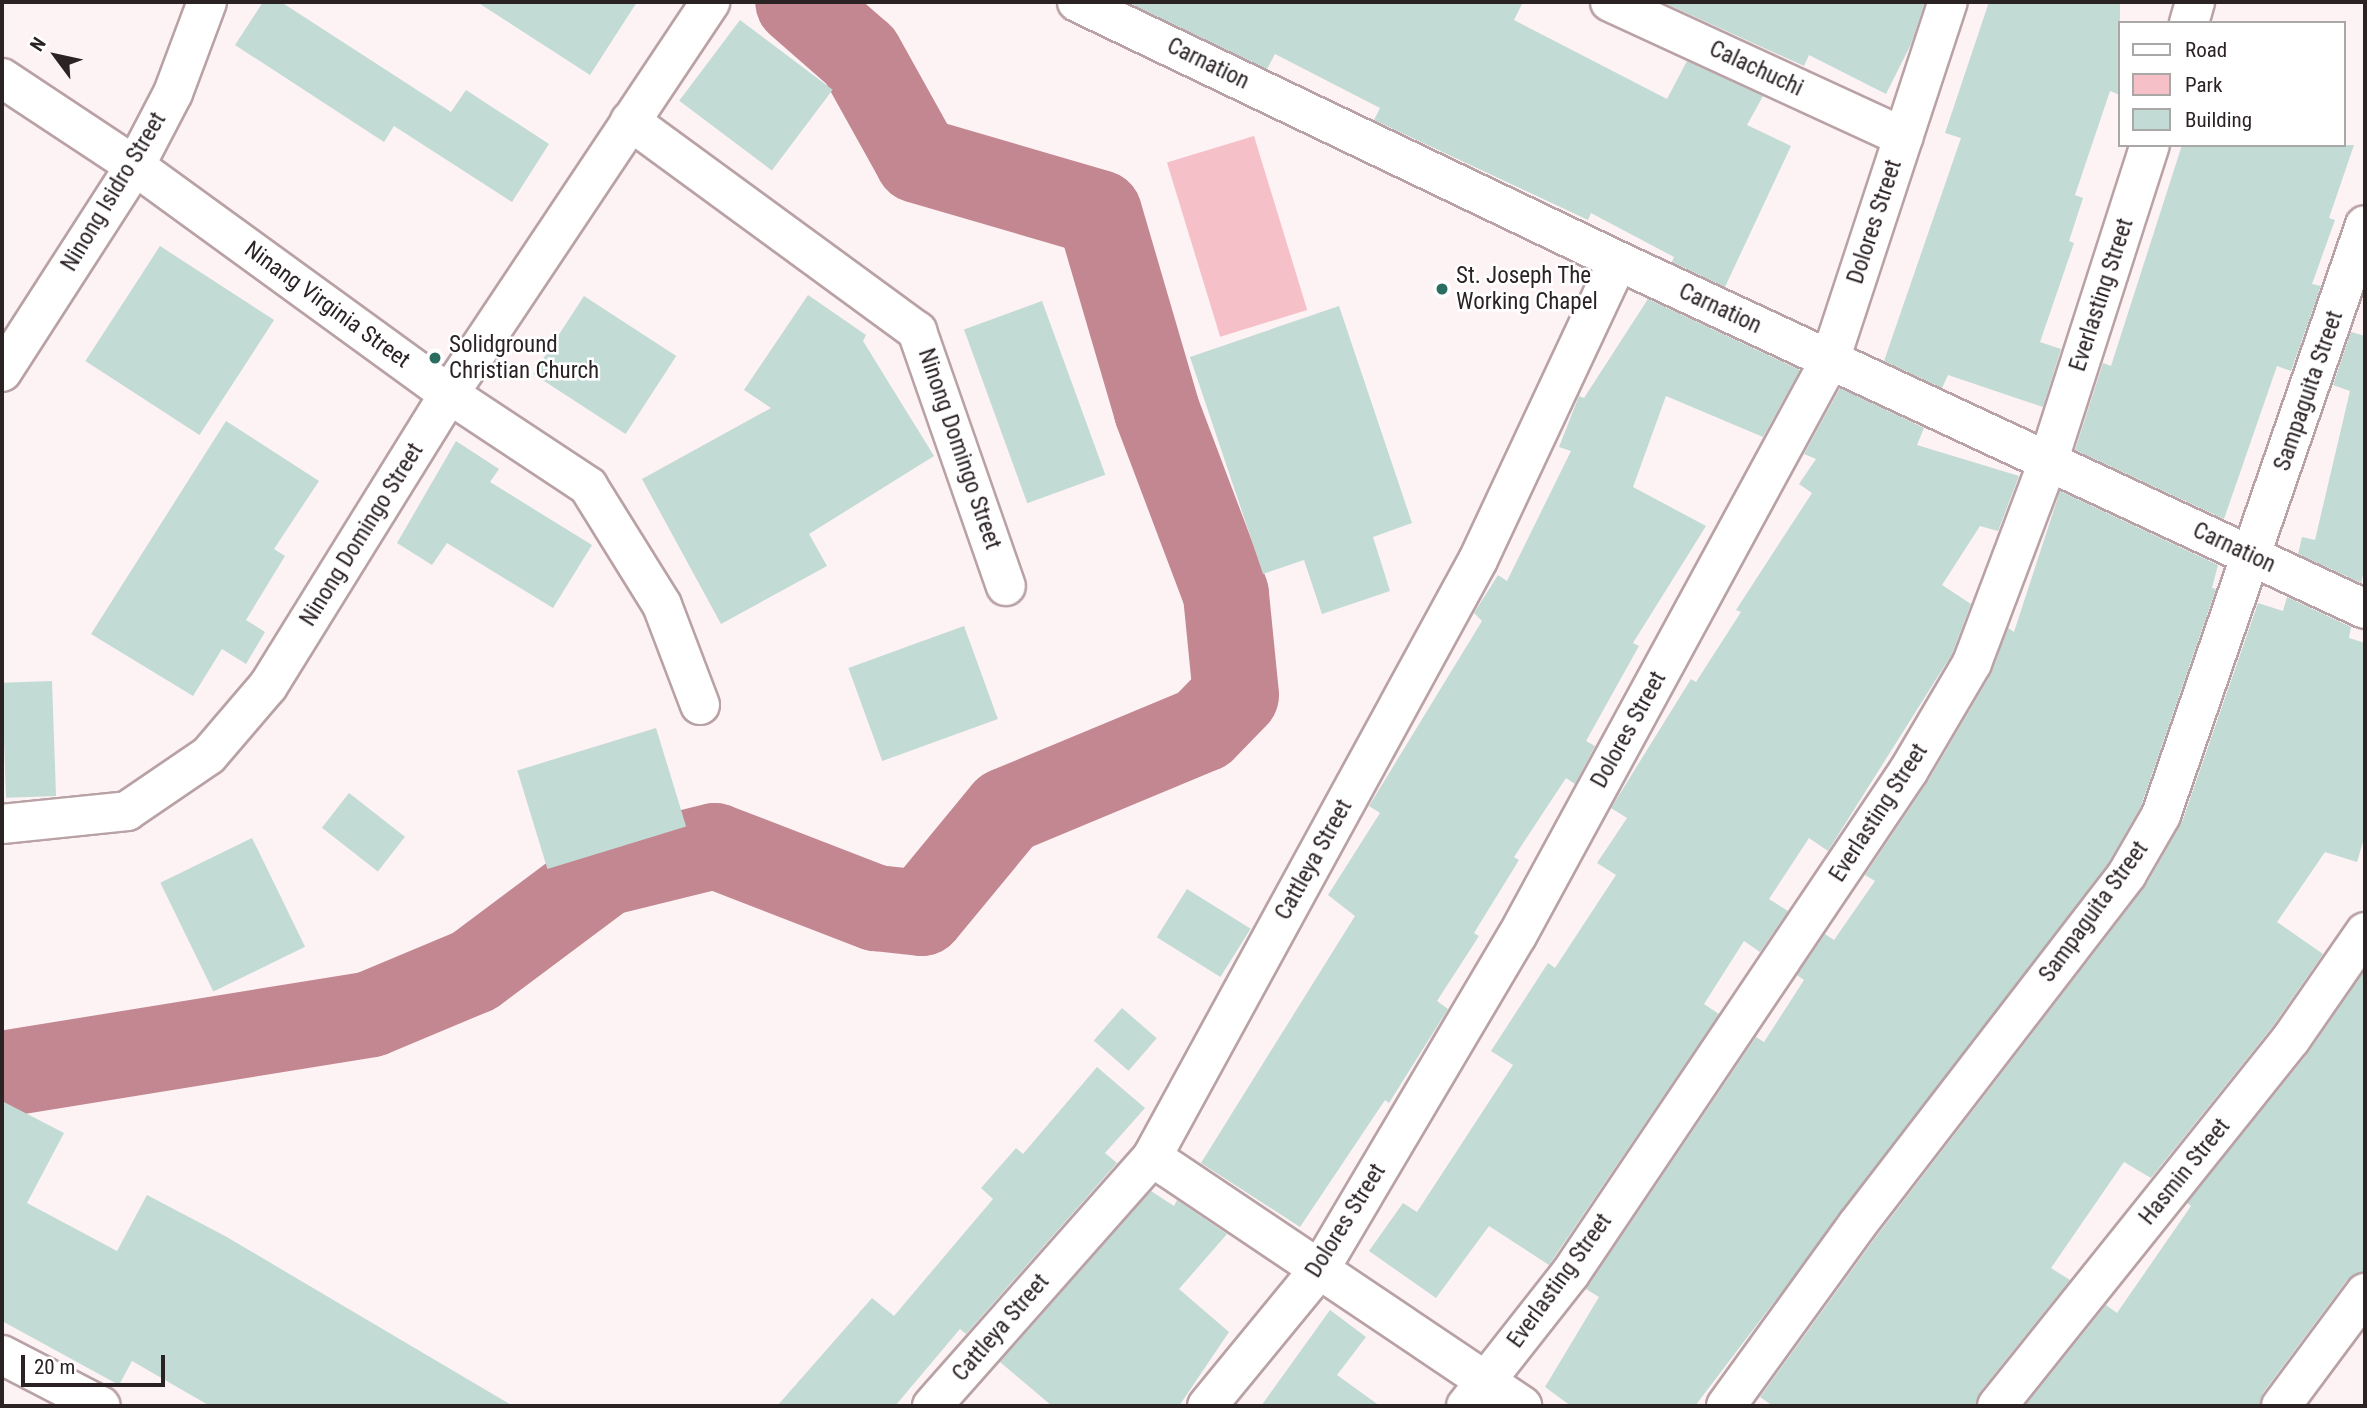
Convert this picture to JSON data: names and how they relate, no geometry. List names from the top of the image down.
{
  "streets": {
    "street": [
      "Carnation",
      "Calachuchi",
      "Ninong Isidro Street",
      "Dolores Street",
      "Everlasting Street",
      "Ninang Virginia Street",
      "Sampaguita Street",
      "Ninong Domingo Street",
      "Cattleya Street",
      "Hasmin Street"
    ]
  },
  "crossings": [
    ["Carnation", "Dolores Street"],
    ["Carnation", "Everlasting Street"],
    ["Carnation", "Sampaguita Street"],
    ["Carnation", "Cattleya Street"],
    ["Calachuchi", "Dolores Street"],
    ["Ninong Isidro Street", "Ninang Virginia Street"],
    ["Ninang Virginia Street", "Ninong Domingo Street"]
  ],
  "places": ["St. Joseph The Working Chapel", "Solidground Christian Church"],
  "legend": ["Road", "Park", "Building"],
  "scale_bar": "20 m",
  "north": "top left"
}
